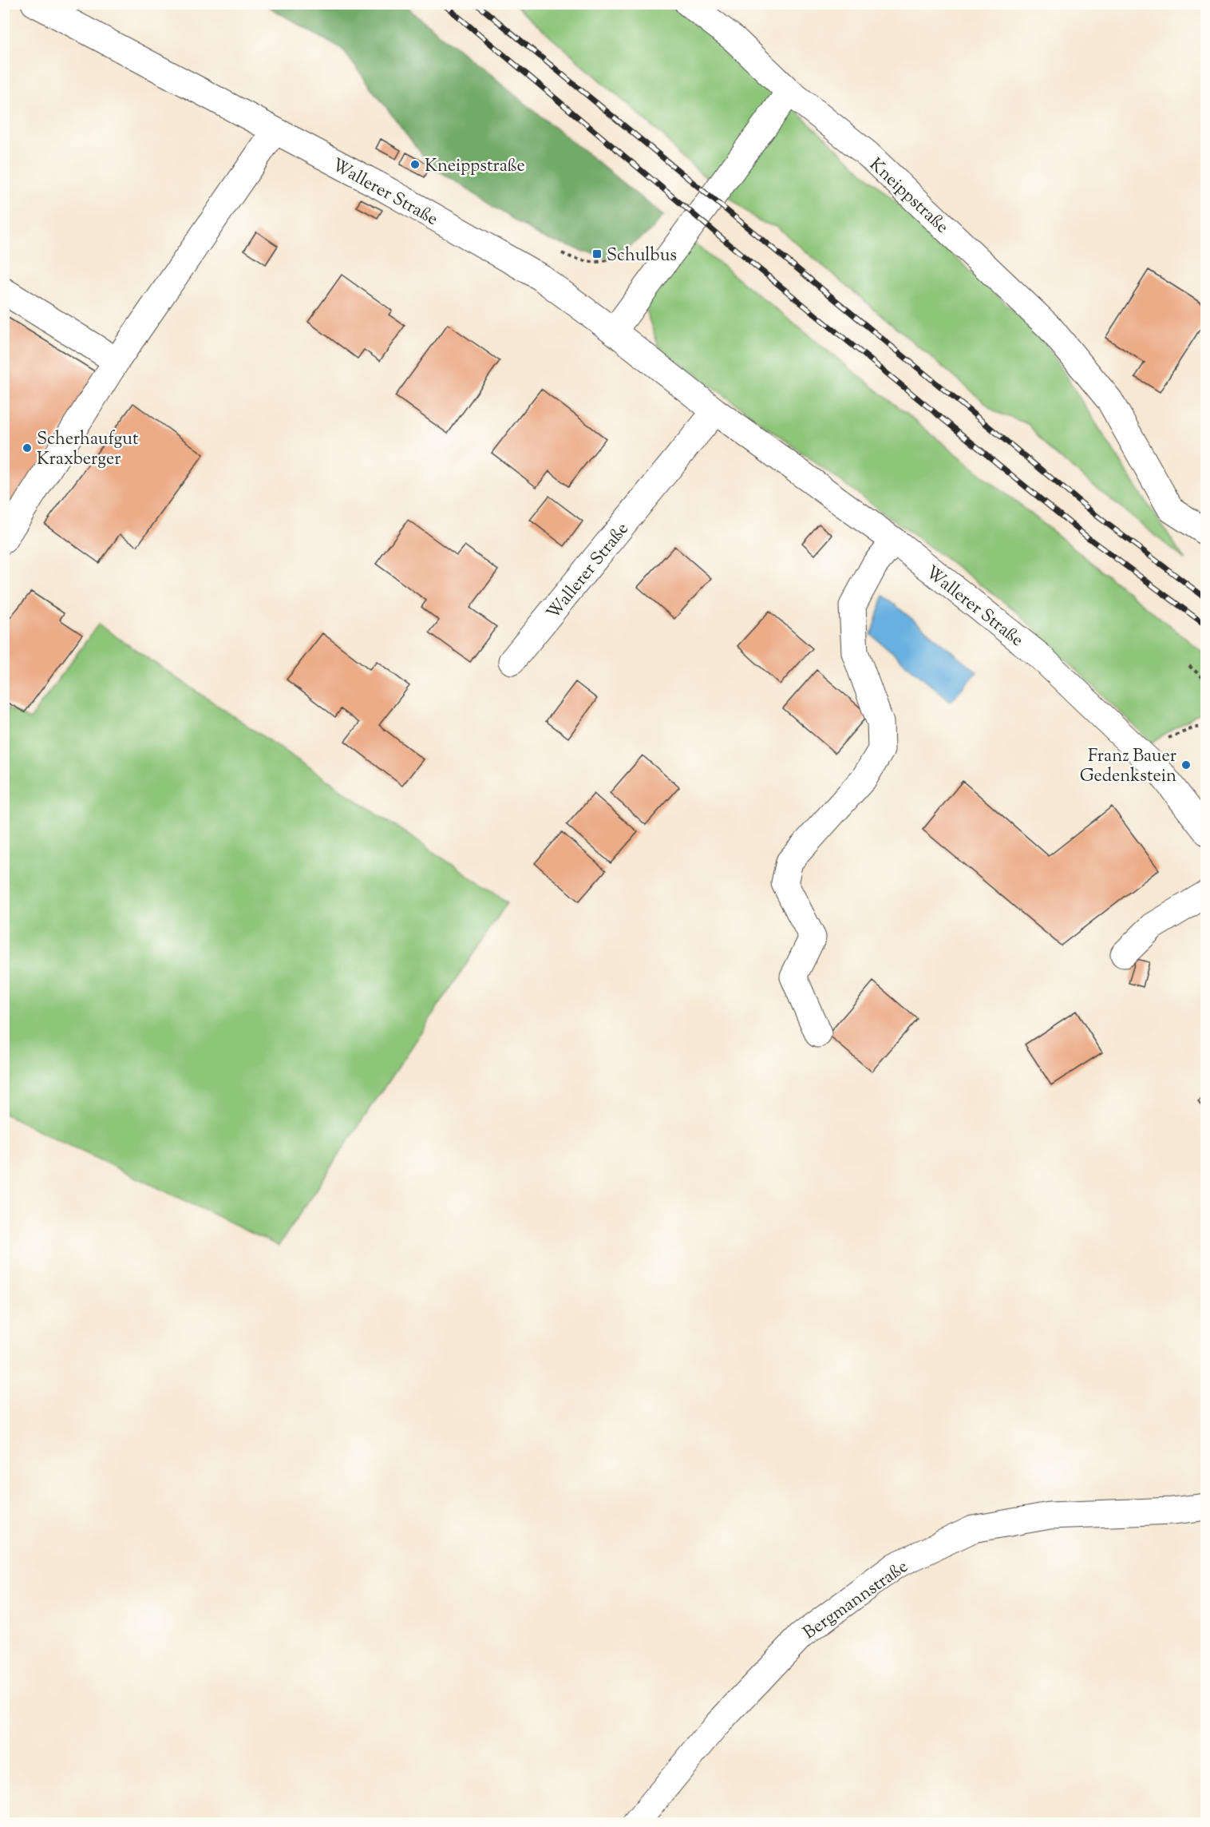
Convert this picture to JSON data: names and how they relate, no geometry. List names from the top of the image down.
{
  "streets": {
    "street": ["Wallerer Straße", "Kneippstraße", "Bergmannstraße"]
  },
  "places": {
    "other": ["Kneippstraße", "Scherhaufgut Kraxberger", "Franz Bauer Gedenkstein"],
    "transit": ["Schulbus"]
  }
}
